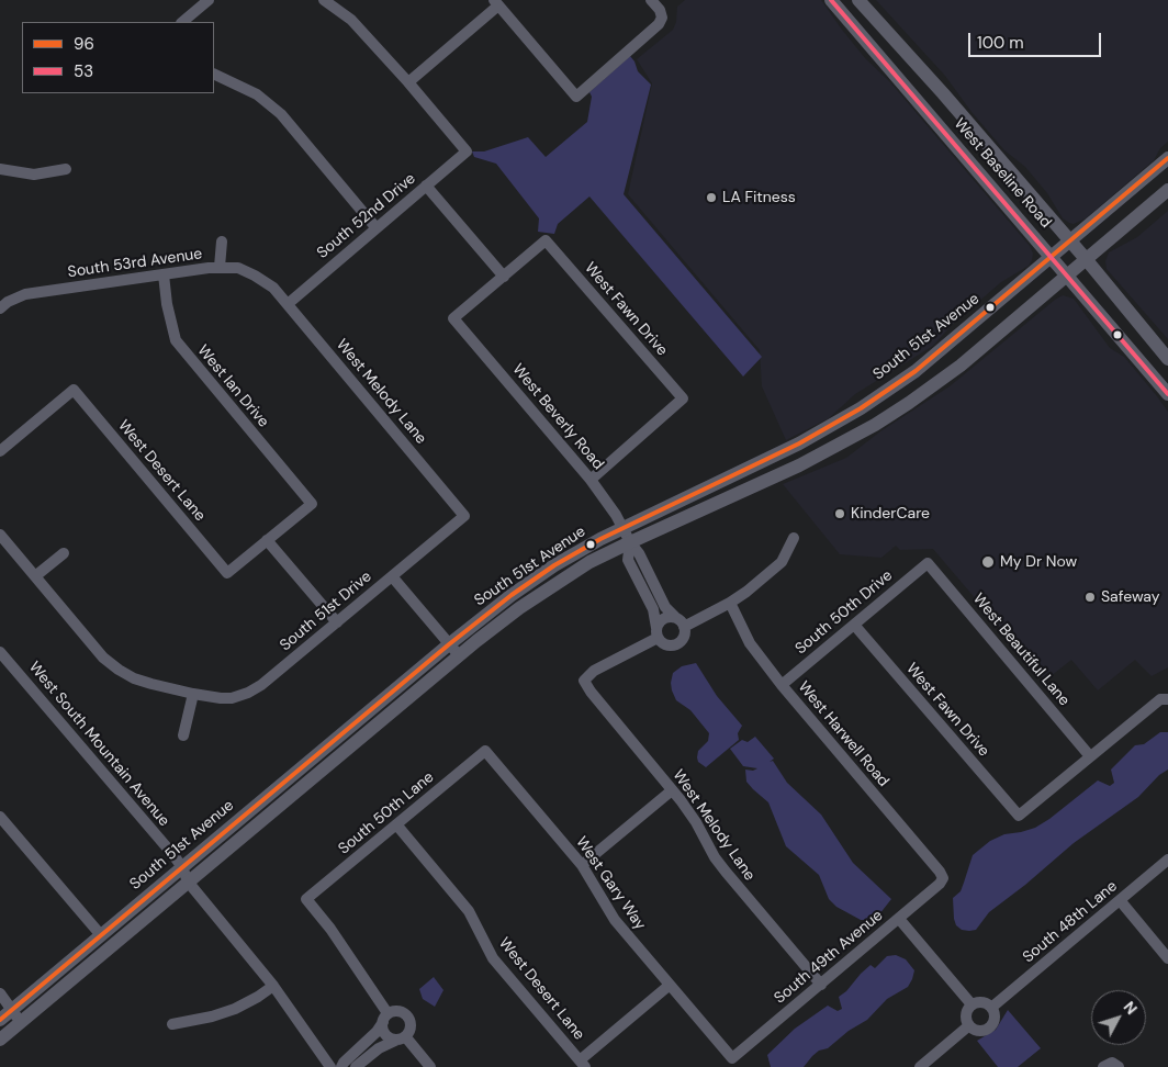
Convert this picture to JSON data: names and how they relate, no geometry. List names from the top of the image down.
{
  "streets": {
    "main road": ["West Baseline Road", "South 51st Avenue"],
    "street": [
      "South 52nd Drive",
      "South 53rd Avenue",
      "West Fawn Drive",
      "West Ian Drive",
      "West Melody Lane",
      "West Beverly Road",
      "West Desert Lane",
      "South 51st Drive",
      "South 50th Drive",
      "West Beautiful Lane",
      "West Harwell Road",
      "West South Mountain Avenue",
      "South 50th Lane",
      "West Gary Way",
      "South 48th Lane",
      "South 49th Avenue"
    ]
  },
  "crossings": [
    ["West Baseline Road", "South 51st Avenue"],
    ["South 52nd Drive", "West Melody Lane"],
    ["South 53rd Avenue", "West Ian Drive"],
    ["South 53rd Avenue", "West Melody Lane"],
    ["West Fawn Drive", "West Beverly Road"],
    ["West Fawn Drive", "South 50th Drive"],
    ["West Fawn Drive", "West Beautiful Lane"],
    ["South 51st Avenue", "West Beverly Road"],
    ["South 51st Avenue", "West South Mountain Avenue"],
    ["West Ian Drive", "West Desert Lane"],
    ["West Melody Lane", "West Beverly Road"],
    ["West Melody Lane", "South 51st Drive"],
    ["West Melody Lane", "South 49th Avenue"],
    ["West Desert Lane", "South 50th Lane"],
    ["South 50th Drive", "West Beautiful Lane"],
    ["South 50th Drive", "West Harwell Road"],
    ["West Harwell Road", "South 49th Avenue"],
    ["South 50th Lane", "West Gary Way"],
    ["West Gary Way", "South 49th Avenue"]
  ],
  "places": [
    "LA Fitness",
    "KinderCare",
    "My Dr Now",
    "Safeway"
  ],
  "lines": ["transit line 53", "transit line 96"],
  "legend": ["96", "53"],
  "scale_bar": "100 m",
  "north": "top right"
}
